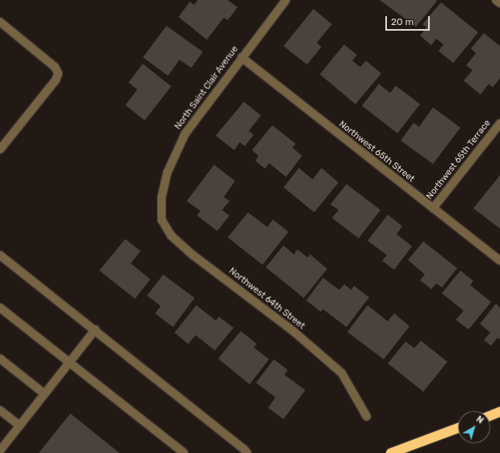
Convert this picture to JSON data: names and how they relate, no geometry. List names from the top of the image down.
{
  "streets": {
    "street": [
      "North Saint Clair Avenue",
      "Northwest 65th Street",
      "Northwest 65th Terrace",
      "Northwest 64th Street"
    ]
  },
  "crossings": [
    ["North Saint Clair Avenue", "Northwest 65th Street"],
    ["North Saint Clair Avenue", "Northwest 64th Street"],
    ["Northwest 65th Street", "Northwest 65th Terrace"]
  ],
  "scale_bar": "20 m",
  "north": "top right"
}
